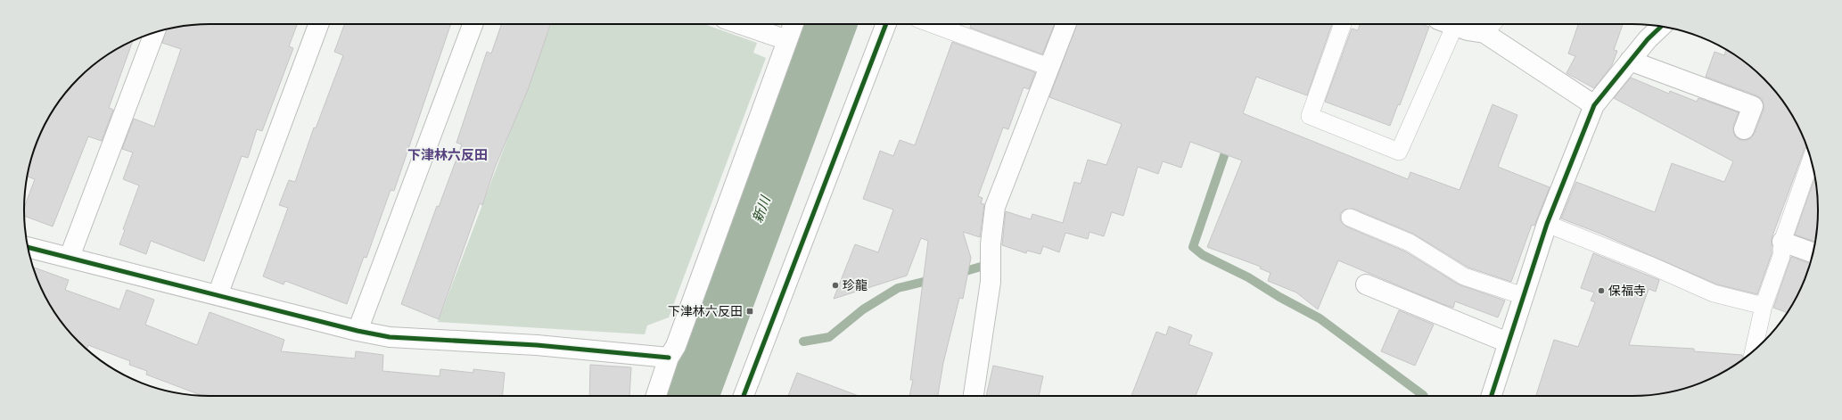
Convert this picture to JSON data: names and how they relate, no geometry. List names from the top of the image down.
{
  "districts": ["下津林六反田"],
  "water": ["新川"],
  "places": {
    "other": ["珍龍", "保福寺"],
    "transit": ["下津林六反田"]
  }
}
